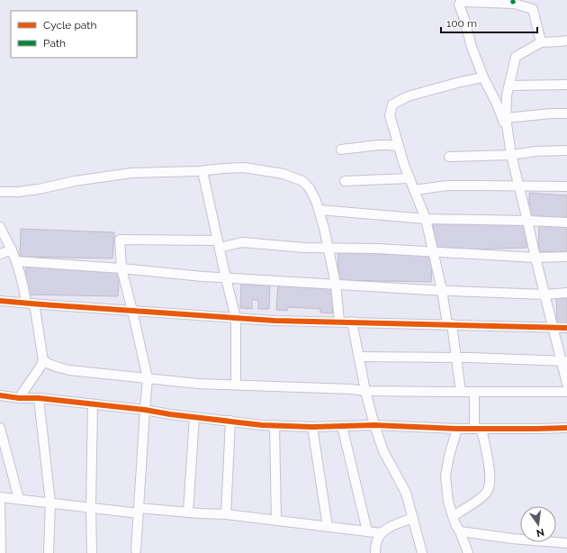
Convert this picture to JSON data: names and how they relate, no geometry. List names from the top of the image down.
{
  "legend": ["Cycle path", "Path"],
  "scale_bar": "100 m",
  "north": "bottom"
}
